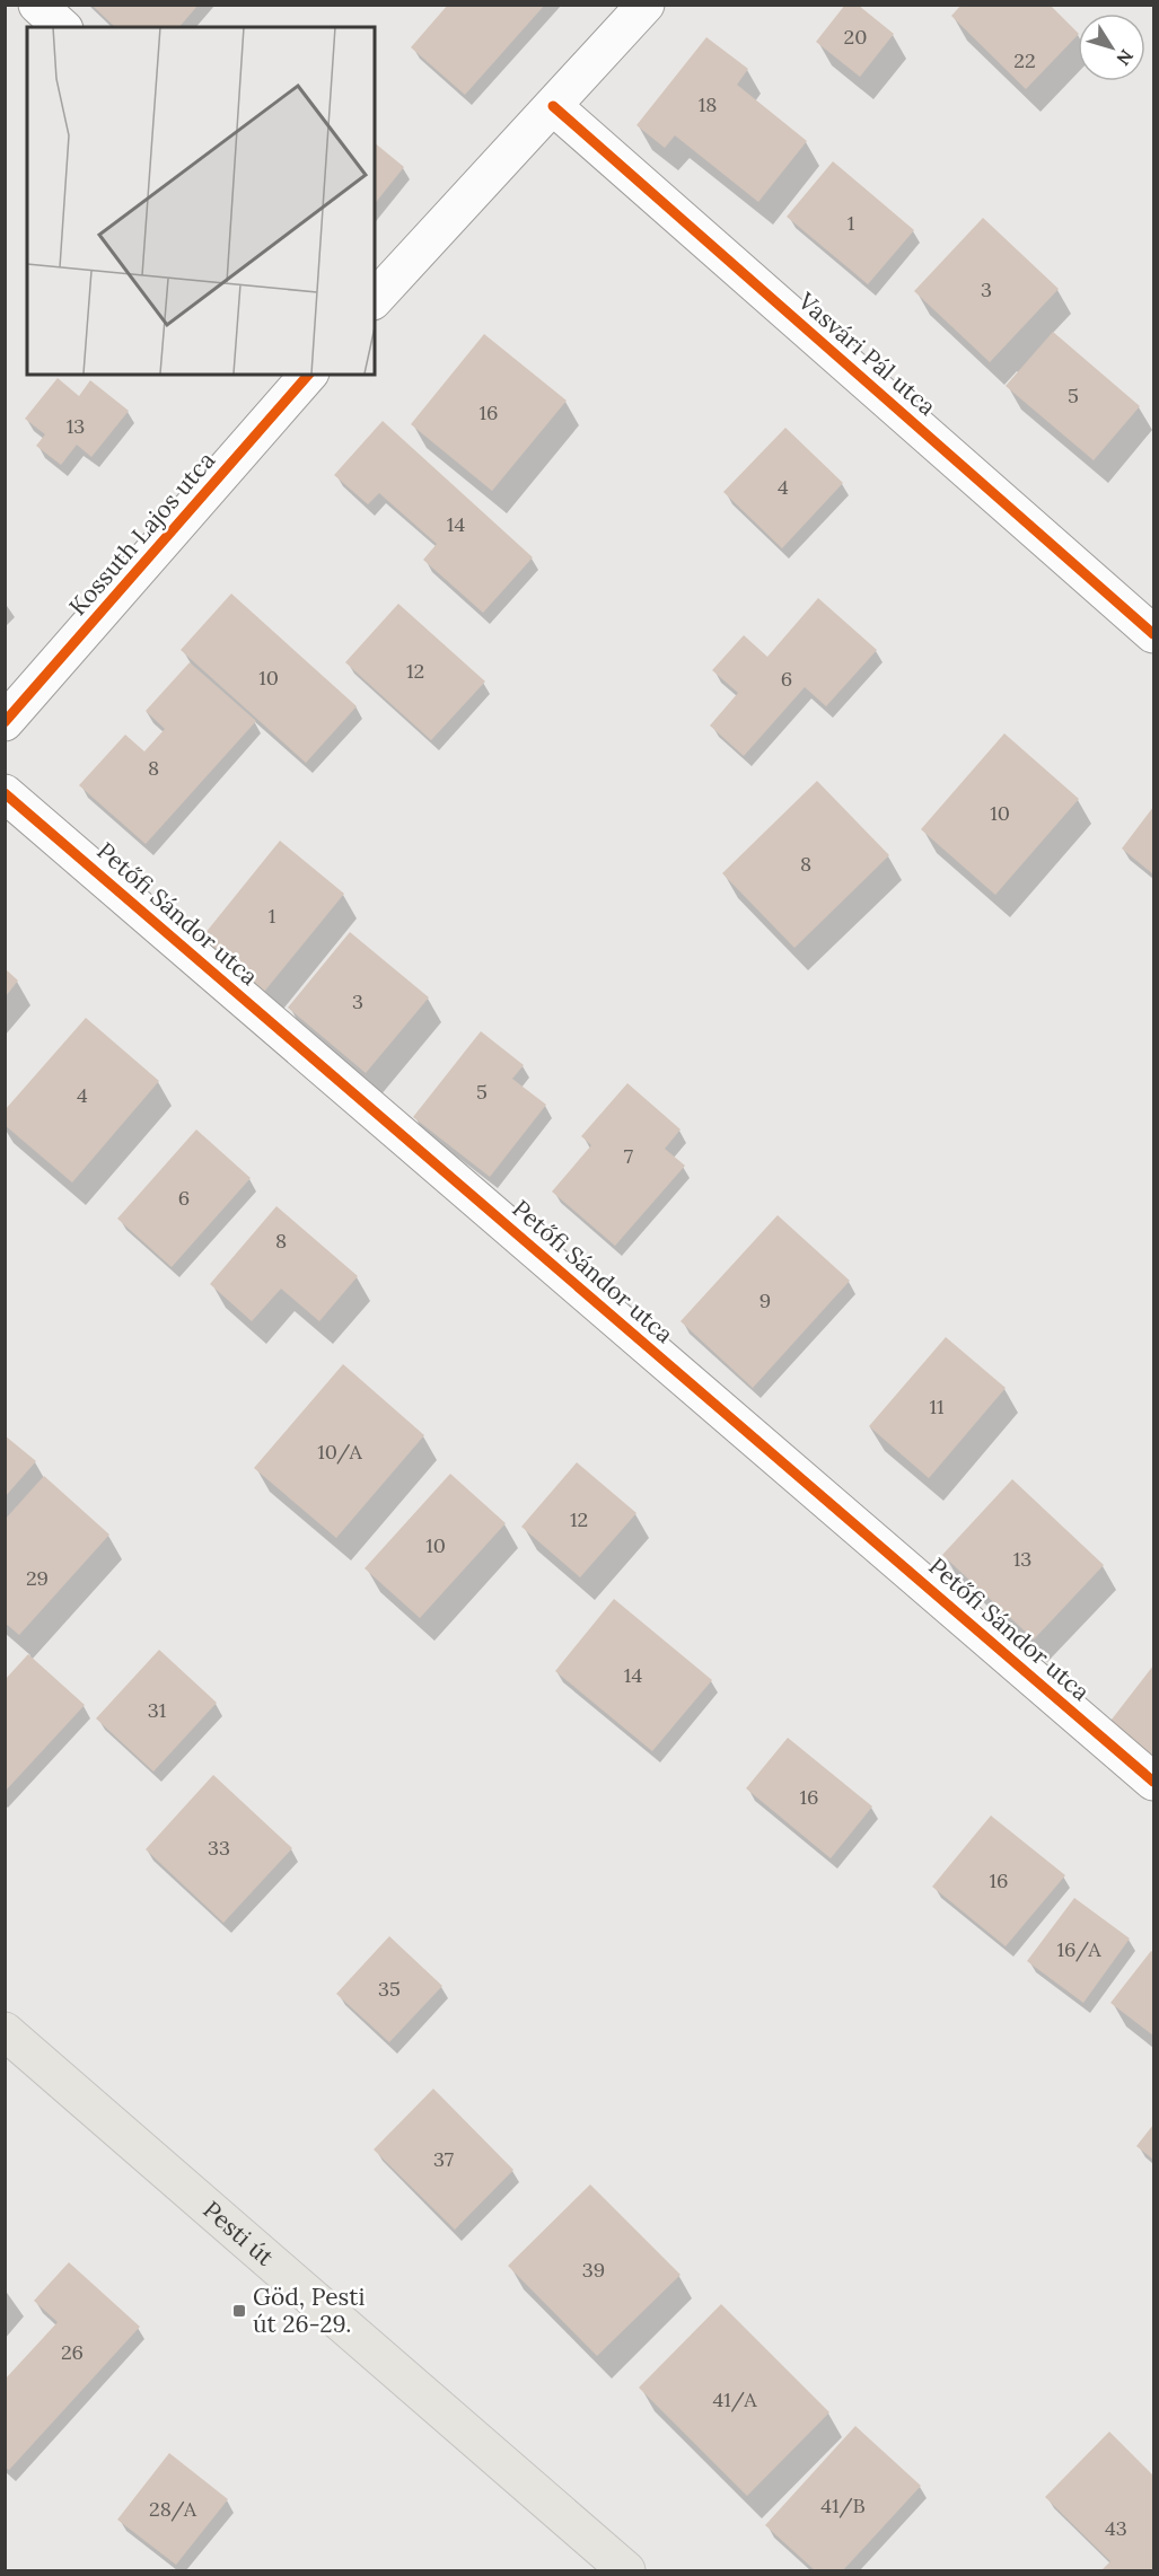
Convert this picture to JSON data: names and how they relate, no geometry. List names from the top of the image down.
{
  "streets": {
    "main road": ["Pesti út"],
    "street": ["Vasvári Pál utca", "Kossuth Lajos utca", "Petőfi Sándor utca"]
  },
  "places": {
    "transit": ["Göd, Pesti út 26-29."]
  },
  "house_numbers": [
    "20",
    "22",
    "18",
    "1",
    "3",
    "5",
    "16",
    "13",
    "4",
    "14",
    "12",
    "10",
    "6",
    "8",
    "10",
    "8",
    "1",
    "3",
    "5",
    "4",
    "7",
    "6",
    "8",
    "9",
    "11",
    "10/A",
    "12",
    "10",
    "13",
    "29",
    "14",
    "31",
    "16",
    "33",
    "16",
    "16/A",
    "35",
    "37",
    "39",
    "26",
    "41/A",
    "41/B",
    "28/A",
    "43"
  ],
  "north": "bottom right"
}
